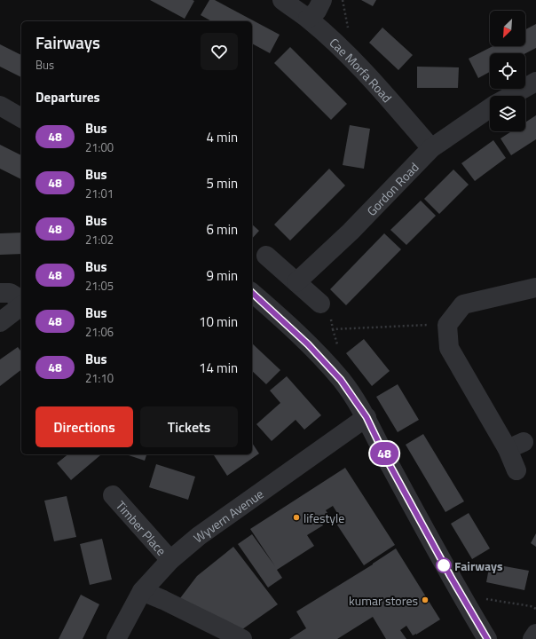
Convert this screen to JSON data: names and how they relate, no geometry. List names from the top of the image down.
{
  "streets": {
    "street": [
      "Cae Morfa Road",
      "Gordon Road",
      "Wyvern Avenue",
      "Timber Place"
    ]
  },
  "crossings": [
    ["Cae Morfa Road", "Gordon Road"],
    ["Wyvern Avenue", "Timber Place"]
  ],
  "places": ["lifestyle", "Fairways", "kumar stores"],
  "lines": ["bus line 48"],
  "north": "bottom left",
  "page": {
    "on_map": "48",
    "heading": [
      ["Fairways", "Bus"],
      "Departures"
    ],
    "list": [
      {
        "mark": "48",
        "name": "Bus",
        "note": "21:00",
        "value": "4 min"
      },
      {
        "mark": "48",
        "name": "Bus",
        "note": "21:01",
        "value": "5 min"
      },
      {
        "mark": "48",
        "name": "Bus",
        "note": "21:02",
        "value": "6 min"
      },
      {
        "mark": "48",
        "name": "Bus",
        "note": "21:05",
        "value": "9 min"
      },
      {
        "mark": "48",
        "name": "Bus",
        "note": "21:06",
        "value": "10 min"
      },
      {
        "mark": "48",
        "name": "Bus",
        "note": "21:10",
        "value": "14 min"
      }
    ],
    "buttons": ["Directions", "Tickets"]
  }
}
